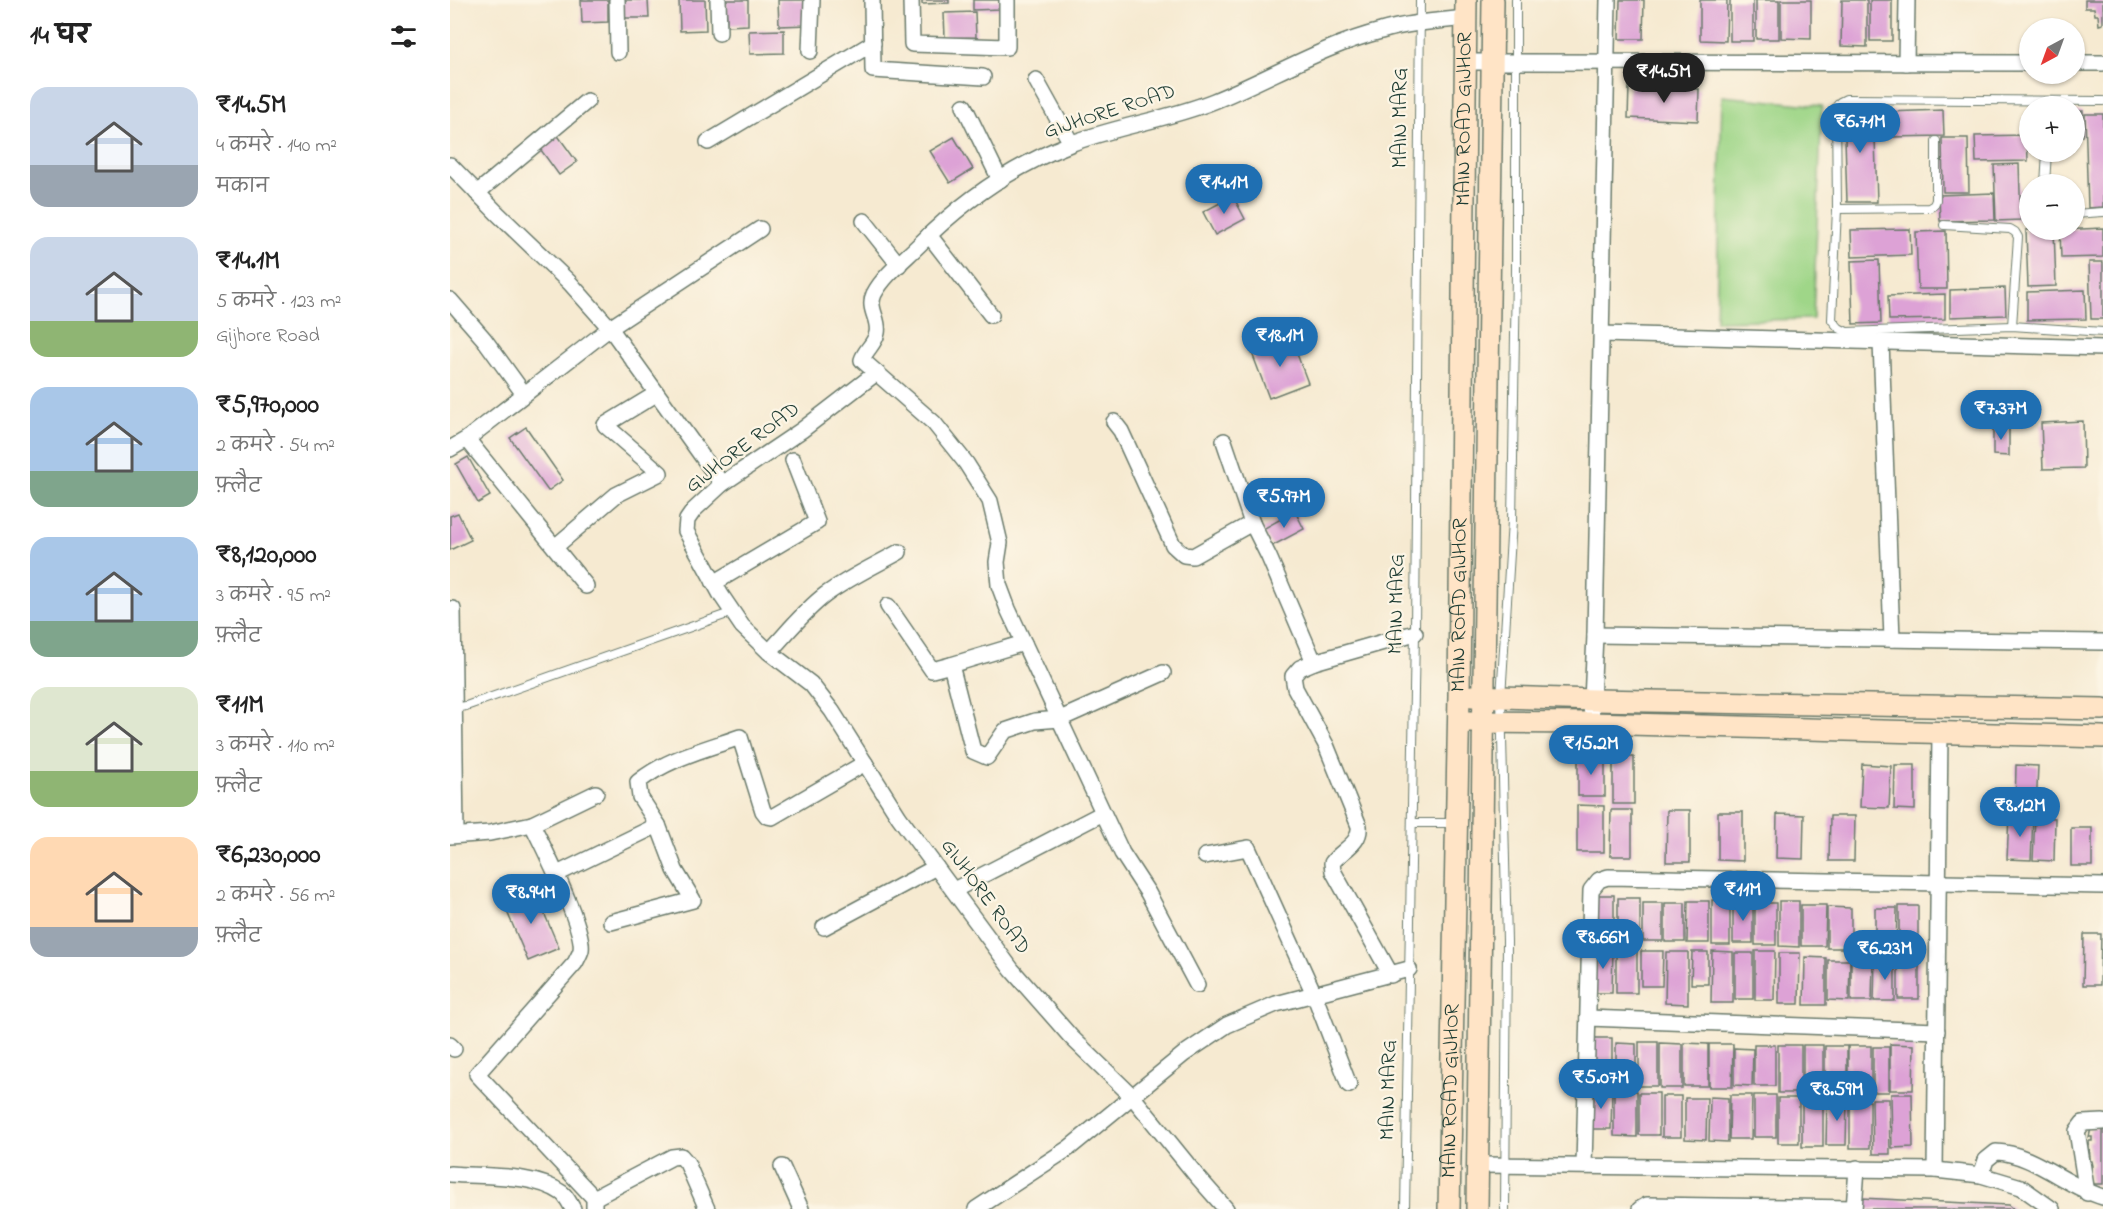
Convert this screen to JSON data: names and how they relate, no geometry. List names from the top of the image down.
{
  "streets": {
    "street": ["GIJHORE ROAD", "MAIN ROAD GIJHOR"],
    "lane": ["MAIN MARG"]
  },
  "crossings": [
    ["GIJHORE ROAD", "MAIN MARG"],
    ["GIJHORE ROAD", "MAIN ROAD GIJHOR"]
  ],
  "north": "bottom left",
  "page": {
    "heading": "14 घर",
    "map_buttons": ["+", "−"],
    "price": [
      "₹14.5M",
      "₹6.71M",
      "₹14.1M",
      "₹18.1M",
      "₹7.37M",
      "₹5.97M",
      "₹15.2M",
      "₹8.12M",
      "₹11M",
      "₹8.94M",
      "₹8.66M",
      "₹6.23M",
      "₹5.07M",
      "₹8.59M"
    ],
    "list": [
      {
        "name": "₹14.5M",
        "note": "4 कमरे · 140 m² · मकान"
      },
      {
        "name": "₹14.1M",
        "note": "5 कमरे · 123 m² · Gijhore Road"
      },
      {
        "name": "₹5,970,000",
        "note": "2 कमरे · 54 m² · फ़्लैट"
      },
      {
        "name": "₹8,120,000",
        "note": "3 कमरे · 95 m² · फ़्लैट"
      },
      {
        "name": "₹11M",
        "note": "3 कमरे · 110 m² · फ़्लैट"
      },
      {
        "name": "₹6,230,000",
        "note": "2 कमरे · 56 m² · फ़्लैट"
      }
    ]
  }
}
